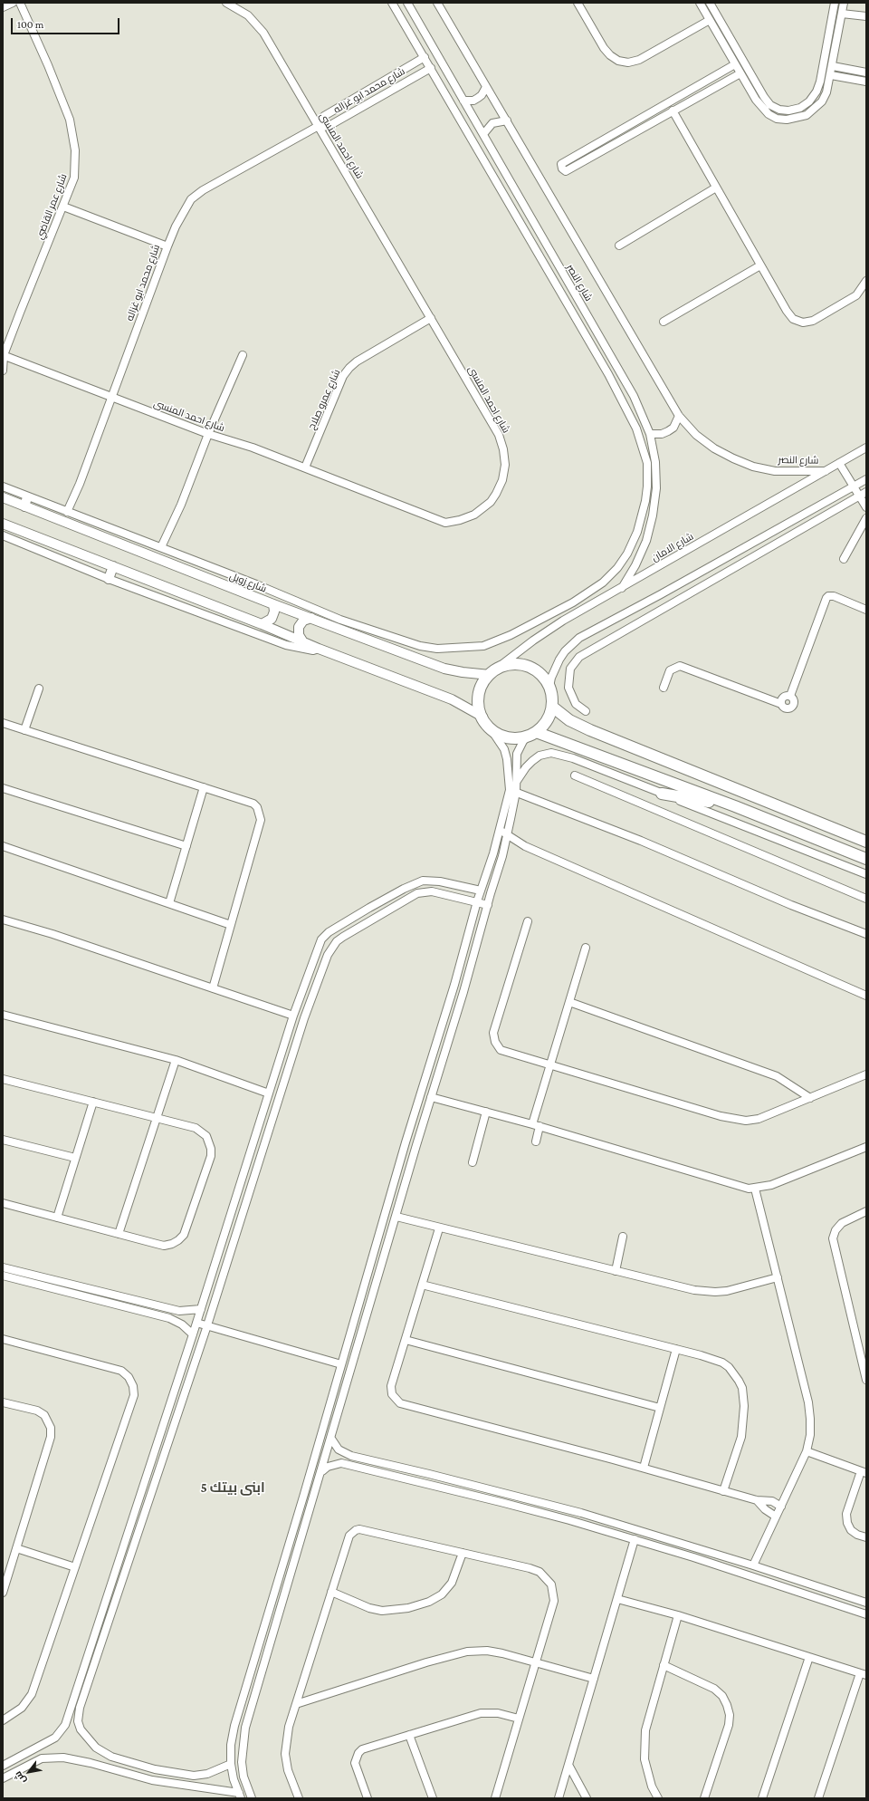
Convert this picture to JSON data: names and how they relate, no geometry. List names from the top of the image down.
{
  "streets": {
    "main road": ["شارع زويل"],
    "street": [
      "شارع محمد ابو غزاله",
      "شارع احمد المنسى",
      "شارع عمر القاضي",
      "شارع النصر",
      "شارع عمرو صلاح",
      "شارع الامان"
    ]
  },
  "crossings": [
    ["شارع محمد ابو غزاله", "شارع احمد المنسى"],
    ["شارع احمد المنسى", "شارع عمر القاضي"],
    ["شارع احمد المنسى", "شارع عمرو صلاح"],
    ["شارع النصر", "شارع الامان"],
    ["شارع الامان", "شارع زويل"]
  ],
  "districts": ["ابنى بيتك 5"],
  "scale_bar": "100 m",
  "north": "bottom left"
}
